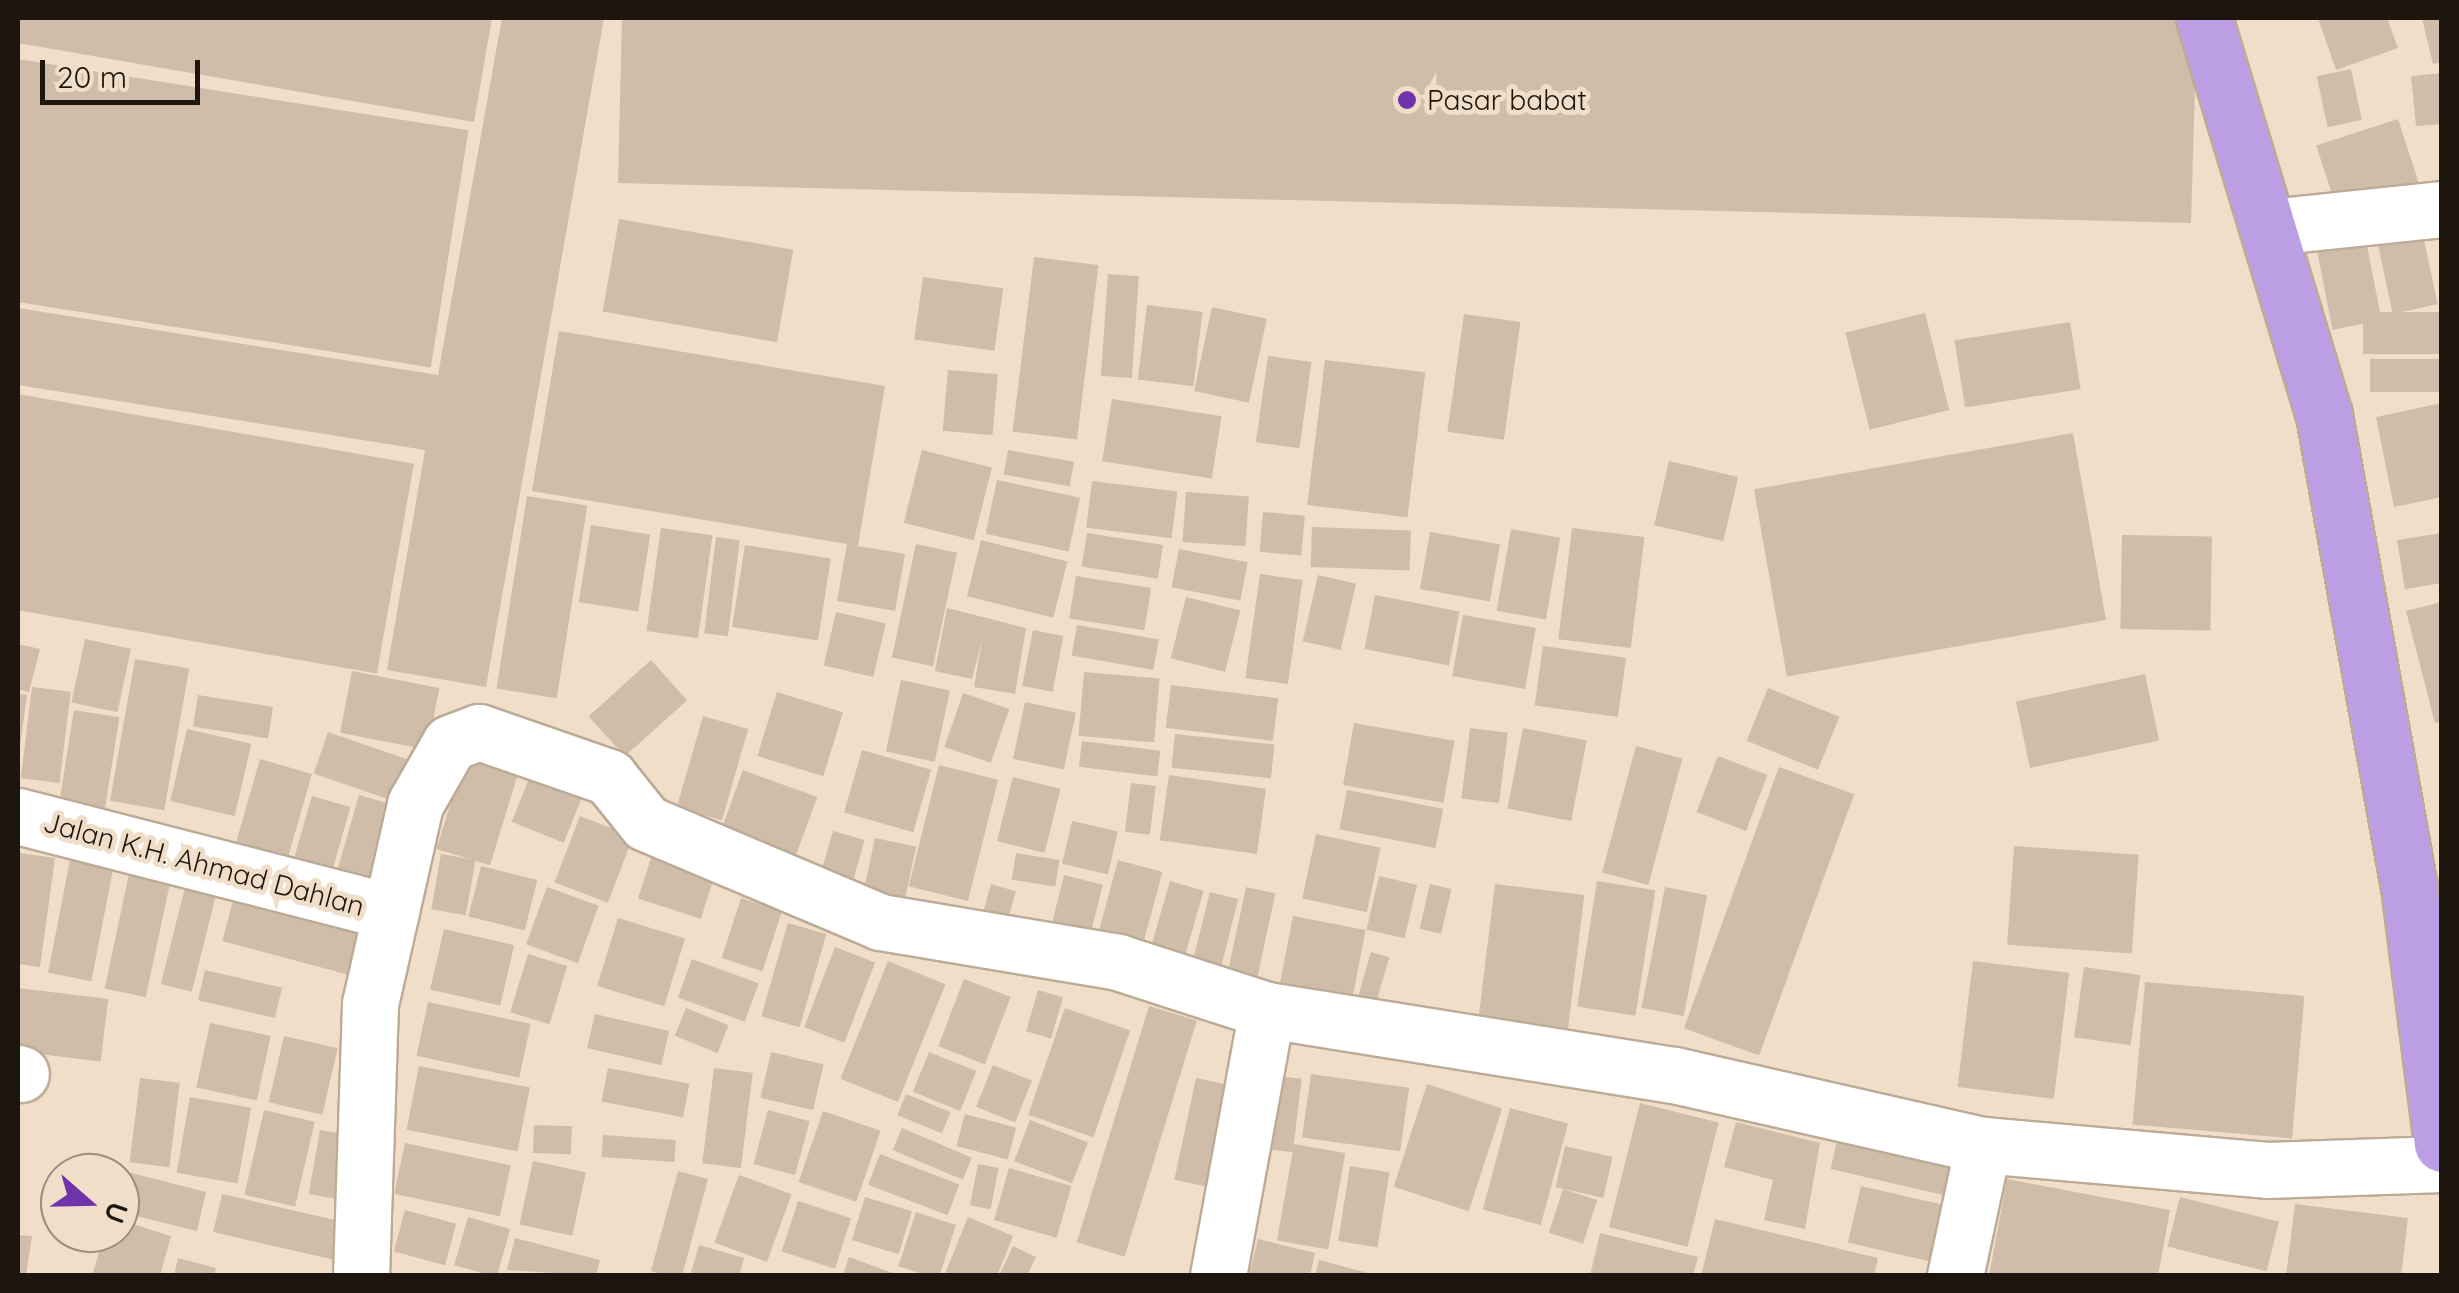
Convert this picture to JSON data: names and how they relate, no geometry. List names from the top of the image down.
{
  "streets": {
    "street": ["Jalan K.H. Ahmad Dahlan"]
  },
  "places": ["Pasar babat"],
  "scale_bar": "20 m",
  "north": "right"
}
